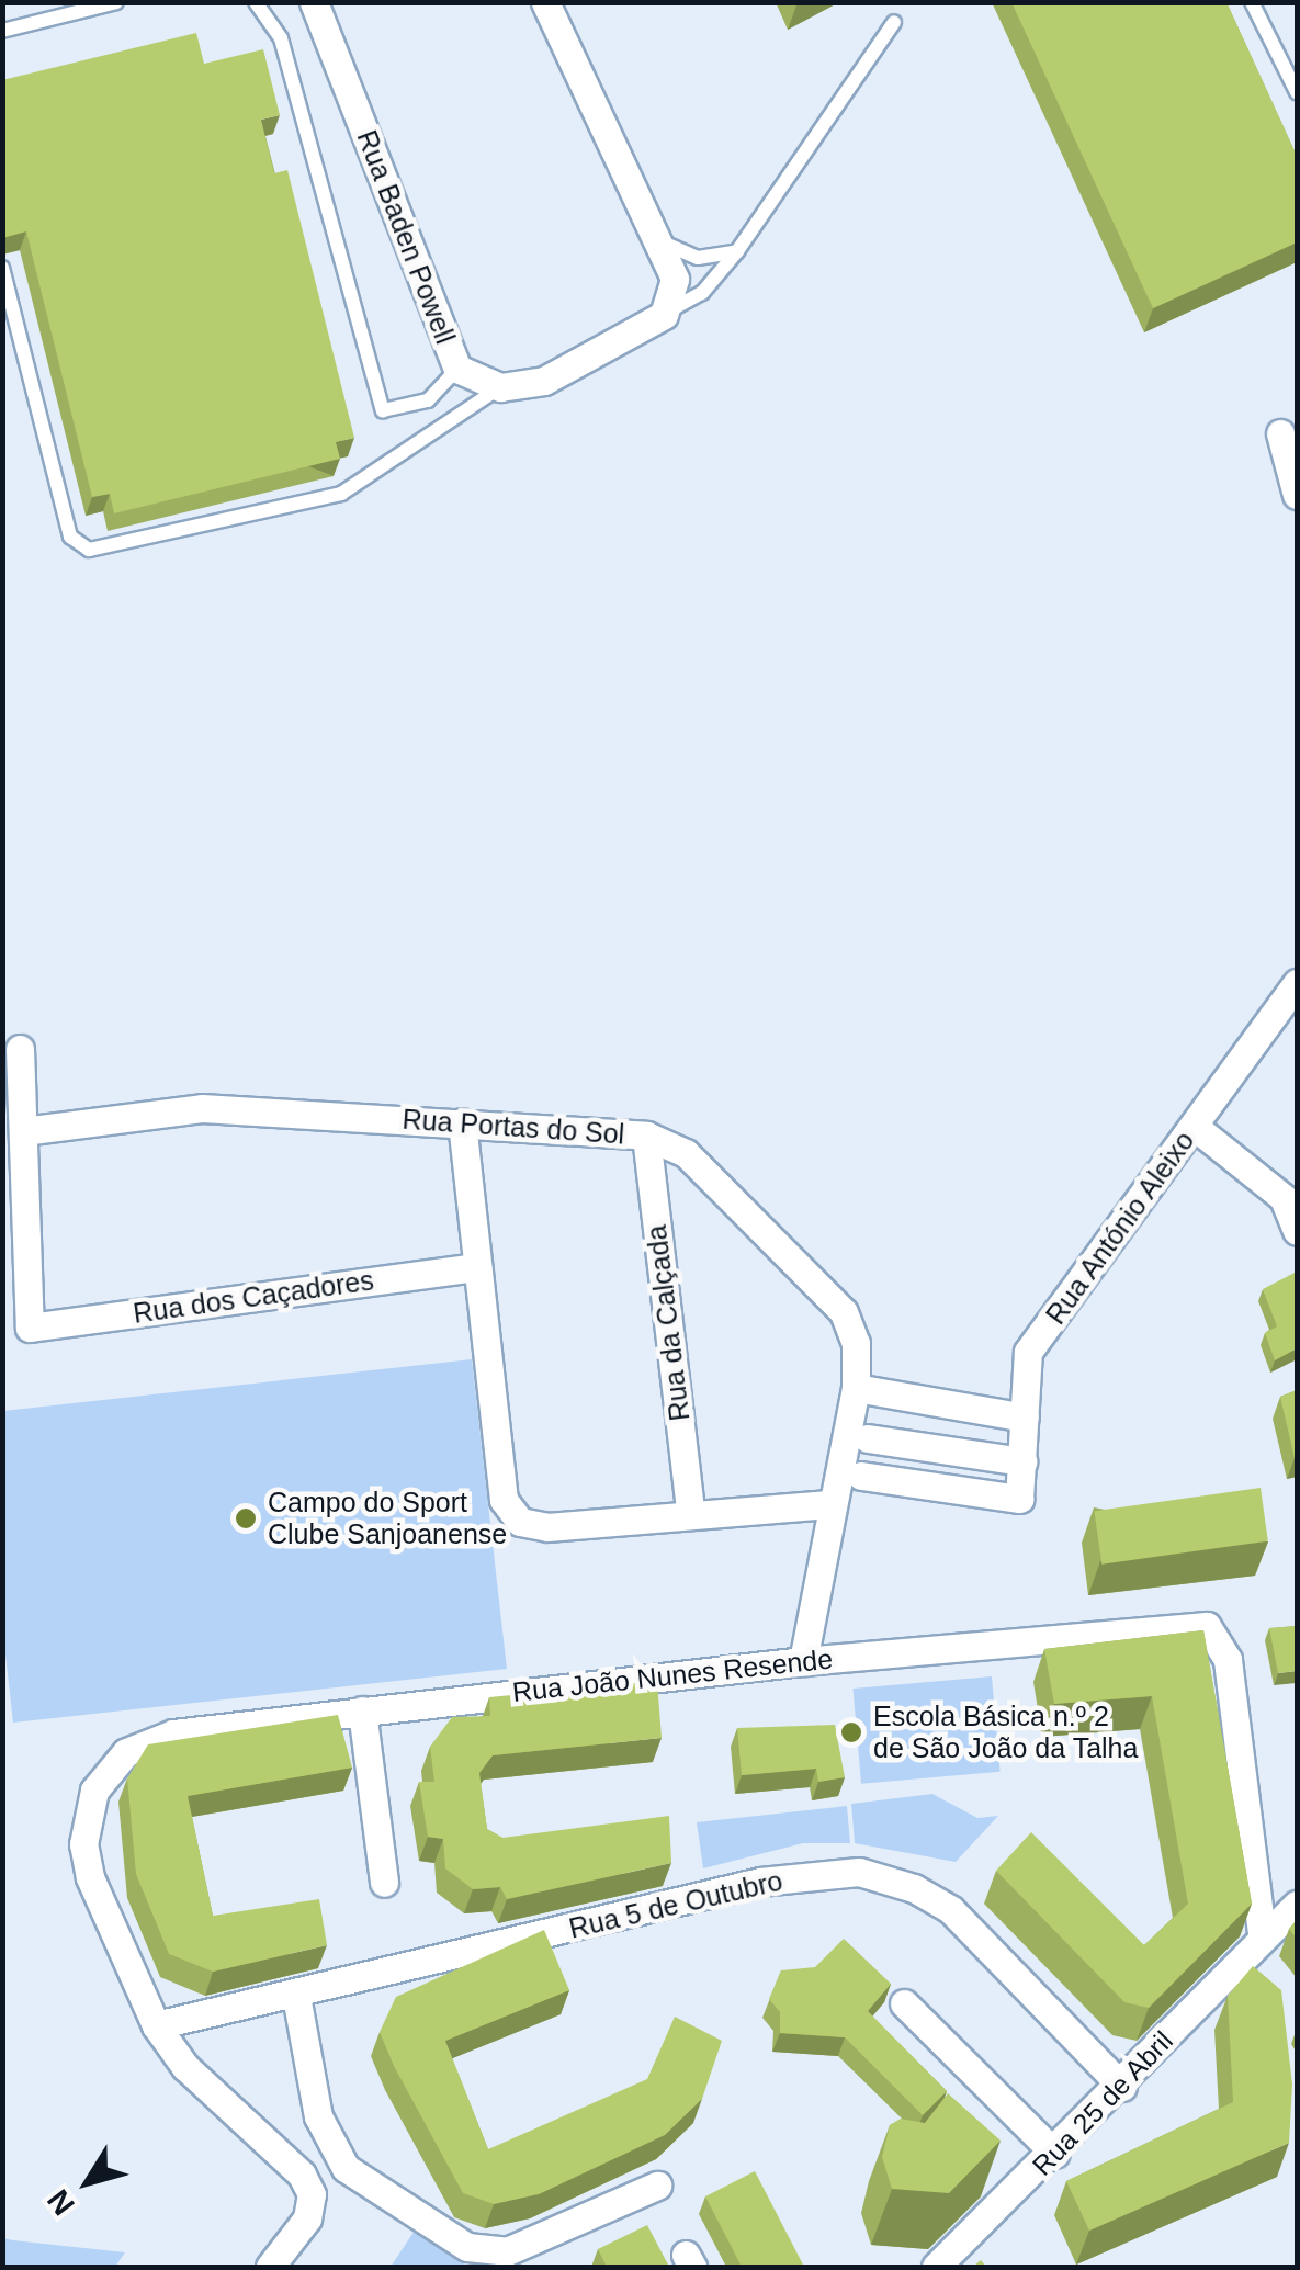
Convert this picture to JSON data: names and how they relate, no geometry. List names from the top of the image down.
{
  "streets": {
    "street": [
      "Rua Baden Powell",
      "Rua Portas do Sol",
      "Rua António Aleixo",
      "Rua dos Caçadores",
      "Rua da Calçada",
      "Rua João Nunes Resende",
      "Rua 5 de Outubro",
      "Rua 25 de Abril"
    ]
  },
  "crossings": [
    ["Rua Portas do Sol", "Rua dos Caçadores"],
    ["Rua Portas do Sol", "Rua da Calçada"],
    ["Rua Portas do Sol", "Rua João Nunes Resende"],
    ["Rua João Nunes Resende", "Rua 5 de Outubro"],
    ["Rua João Nunes Resende", "Rua 25 de Abril"],
    ["Rua 5 de Outubro", "Rua 25 de Abril"]
  ],
  "places": ["Campo do Sport Clube Sanjoanense", "Escola Básica n.º 2 de São João da Talha"],
  "north": "bottom left"
}
